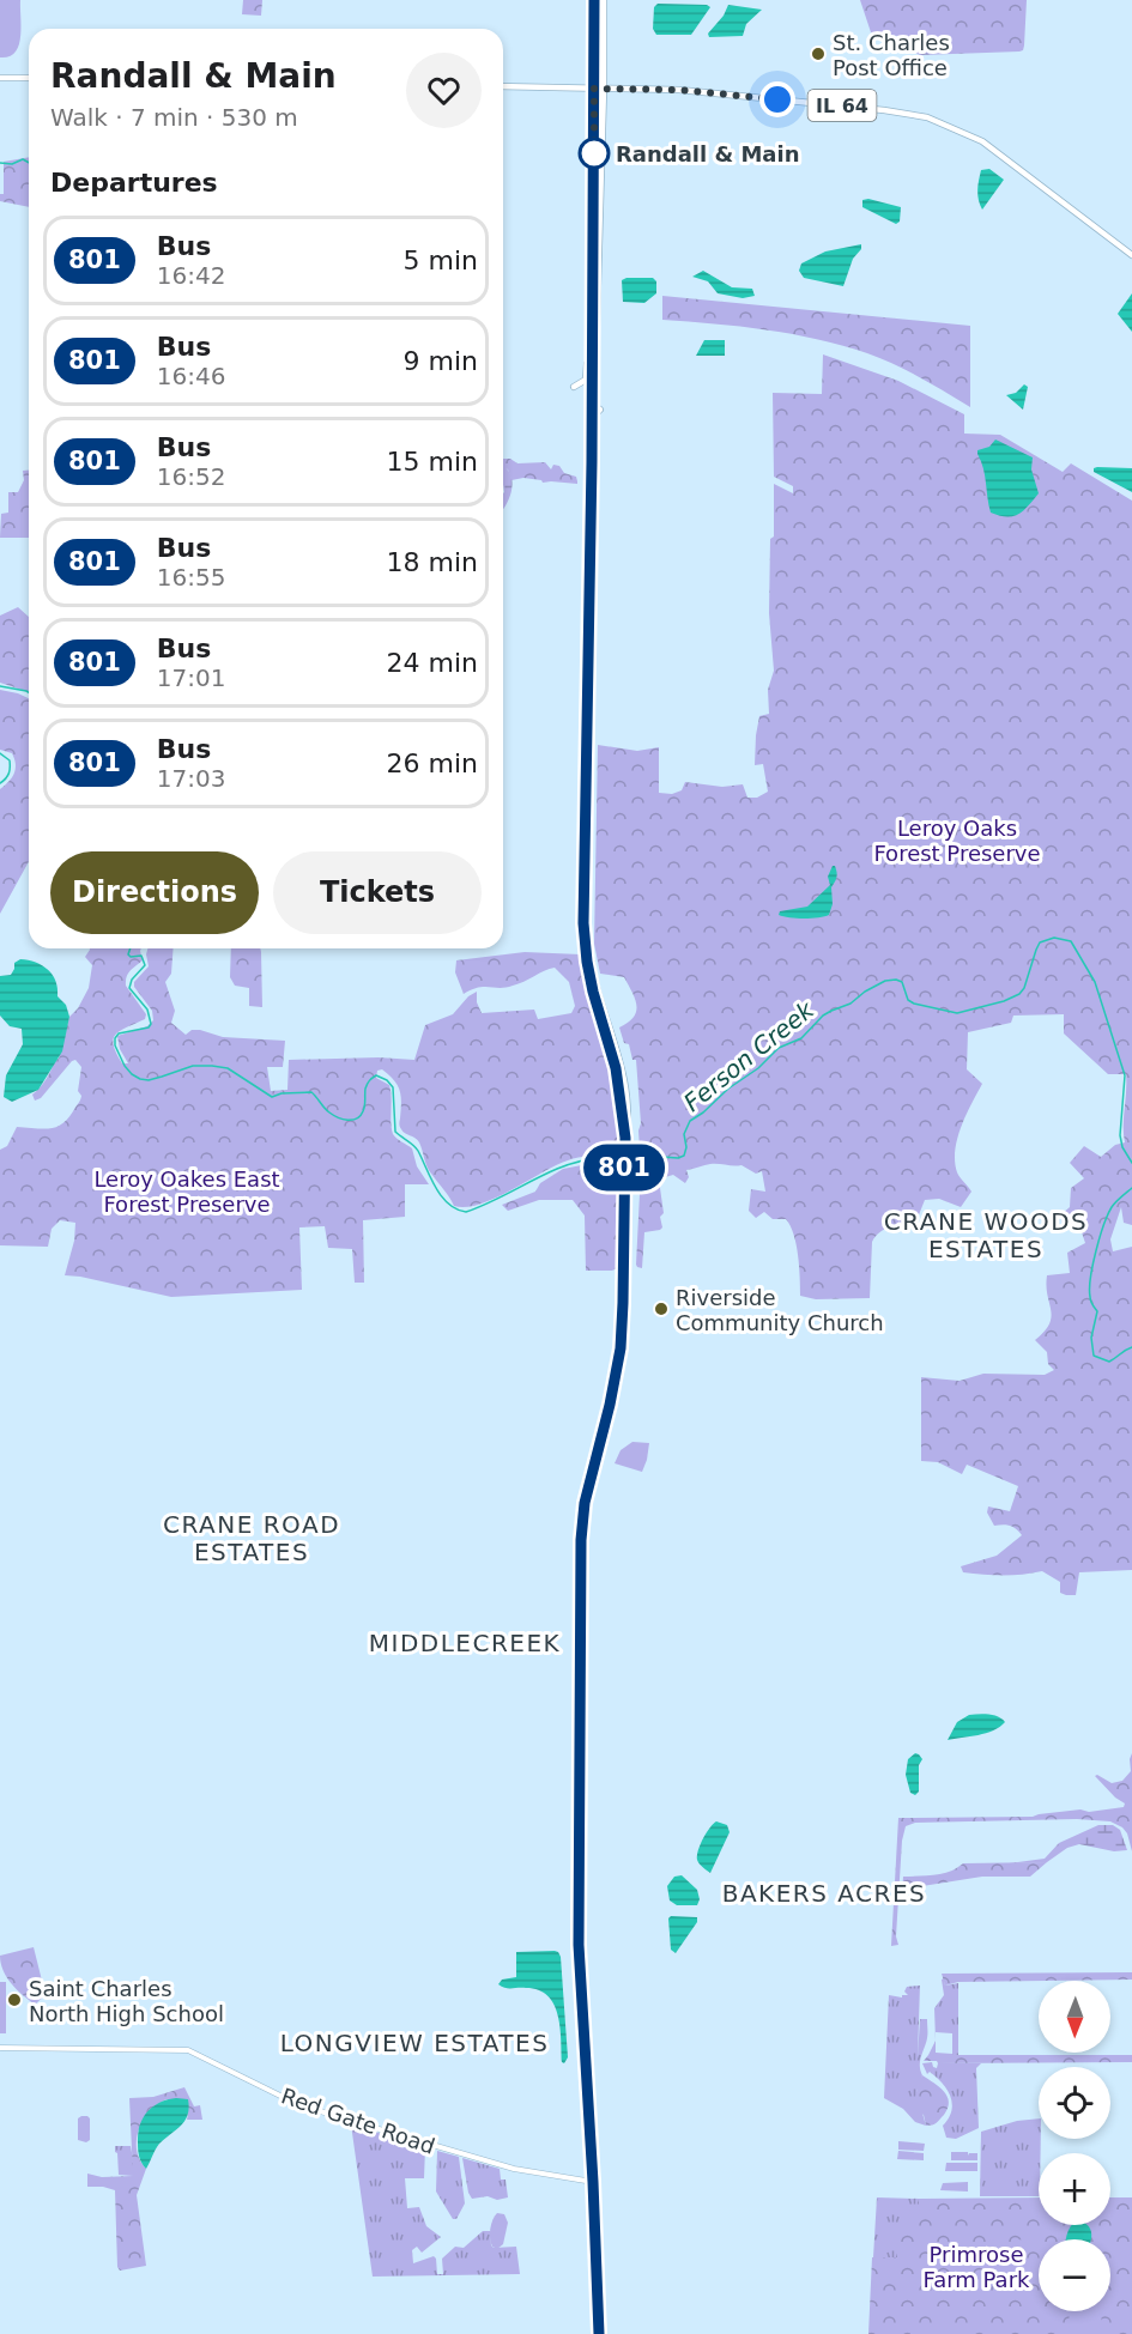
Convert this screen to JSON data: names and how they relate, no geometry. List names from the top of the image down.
{
  "streets": {
    "main road": ["IL 64", "Red Gate Road"]
  },
  "districts": [
    "CRANE WOODS ESTATES",
    "CRANE ROAD ESTATES",
    "MIDDLECREEK",
    "BAKERS ACRES",
    "LONGVIEW ESTATES"
  ],
  "water": ["Ferson Creek"],
  "parks": ["Leroy Oaks Forest Preserve", "Leroy Oakes East Forest Preserve", "Primrose Farm Park"],
  "places": [
    "St. Charles Post Office",
    "Randall & Main",
    "Riverside Community Church",
    "Saint Charles North High School"
  ],
  "lines": ["bus line 801"],
  "north": "bottom",
  "page": {
    "on_map": "801",
    "heading": [
      ["Randall & Main", "Walk · 7 min · 530 m"],
      "Departures"
    ],
    "list": [
      {
        "mark": "801",
        "name": "Bus",
        "note": "16:42",
        "value": "5 min"
      },
      {
        "mark": "801",
        "name": "Bus",
        "note": "16:46",
        "value": "9 min"
      },
      {
        "mark": "801",
        "name": "Bus",
        "note": "16:52",
        "value": "15 min"
      },
      {
        "mark": "801",
        "name": "Bus",
        "note": "16:55",
        "value": "18 min"
      },
      {
        "mark": "801",
        "name": "Bus",
        "note": "17:01",
        "value": "24 min"
      },
      {
        "mark": "801",
        "name": "Bus",
        "note": "17:03",
        "value": "26 min"
      }
    ],
    "buttons": ["Directions", "Tickets"],
    "map_buttons": ["+", "−"]
  }
}
